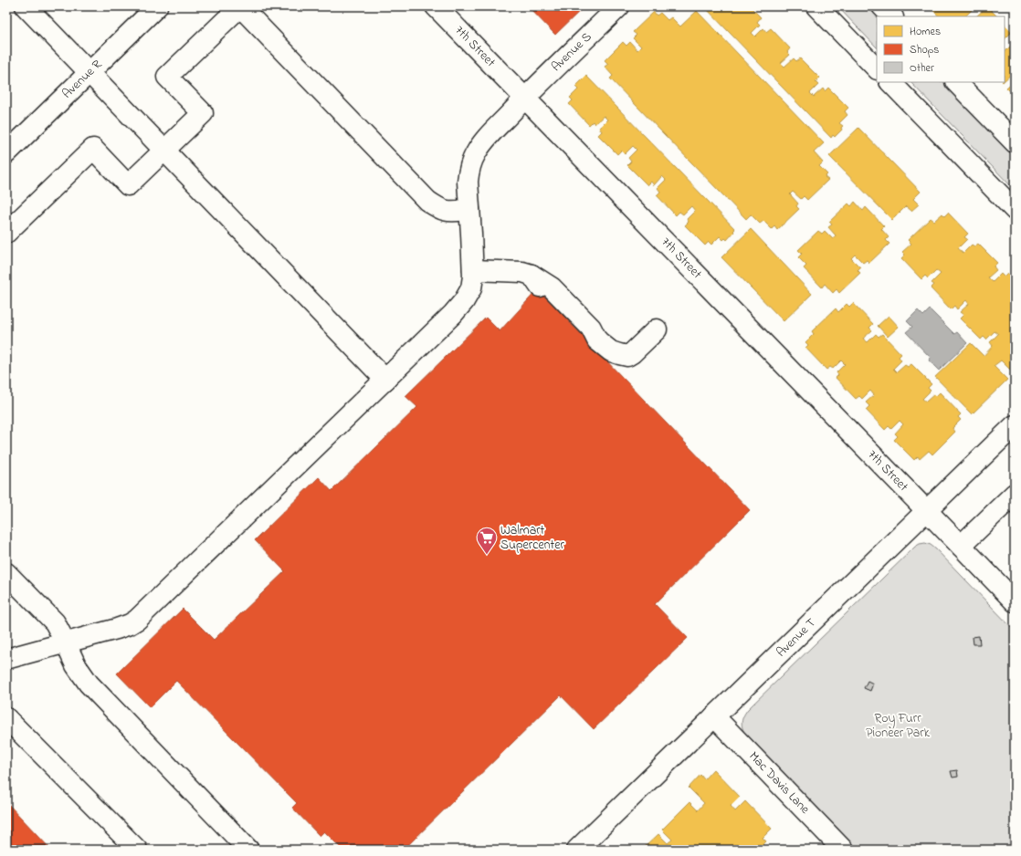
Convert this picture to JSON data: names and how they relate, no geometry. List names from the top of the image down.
{
  "streets": {
    "street": [
      "7th Street",
      "Avenue S",
      "Avenue R",
      "Avenue T",
      "Mac Davis Lane"
    ]
  },
  "crossings": [
    ["7th Street", "Avenue S"],
    ["7th Street", "Avenue T"],
    ["Avenue T", "Mac Davis Lane"]
  ],
  "parks": ["Roy Furr Pioneer Park"],
  "places": {
    "supermarket": ["Walmart Supercenter"]
  },
  "legend": ["Homes", "Shops", "Other"]
}
